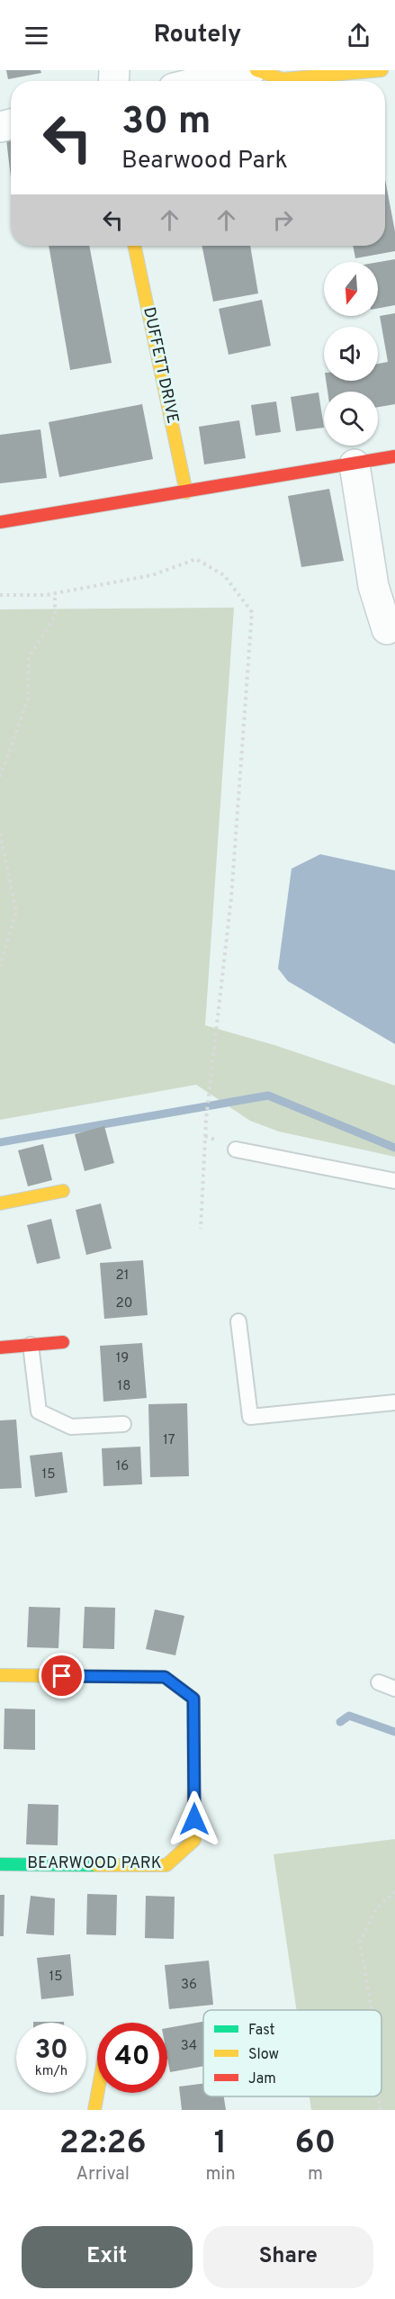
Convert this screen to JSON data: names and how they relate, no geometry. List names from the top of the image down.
{
  "streets": {
    "street": ["DUFFETT DRIVE", "BEARWOOD PARK"]
  },
  "house_numbers": [
    "21",
    "20",
    "19",
    "18",
    "17",
    "16",
    "15",
    "15",
    "36",
    "34"
  ],
  "legend": ["Fast", "Slow", "Jam"],
  "north": "bottom",
  "page": {
    "header": "Routely",
    "turn": ["30 m", "Bearwood Park"],
    "speed": "30 km/h",
    "limit": "40",
    "eta": [
      "22:26",
      "Arrival",
      "1",
      "min",
      "60",
      "m"
    ],
    "buttons": ["Exit", "Share"]
  }
}
